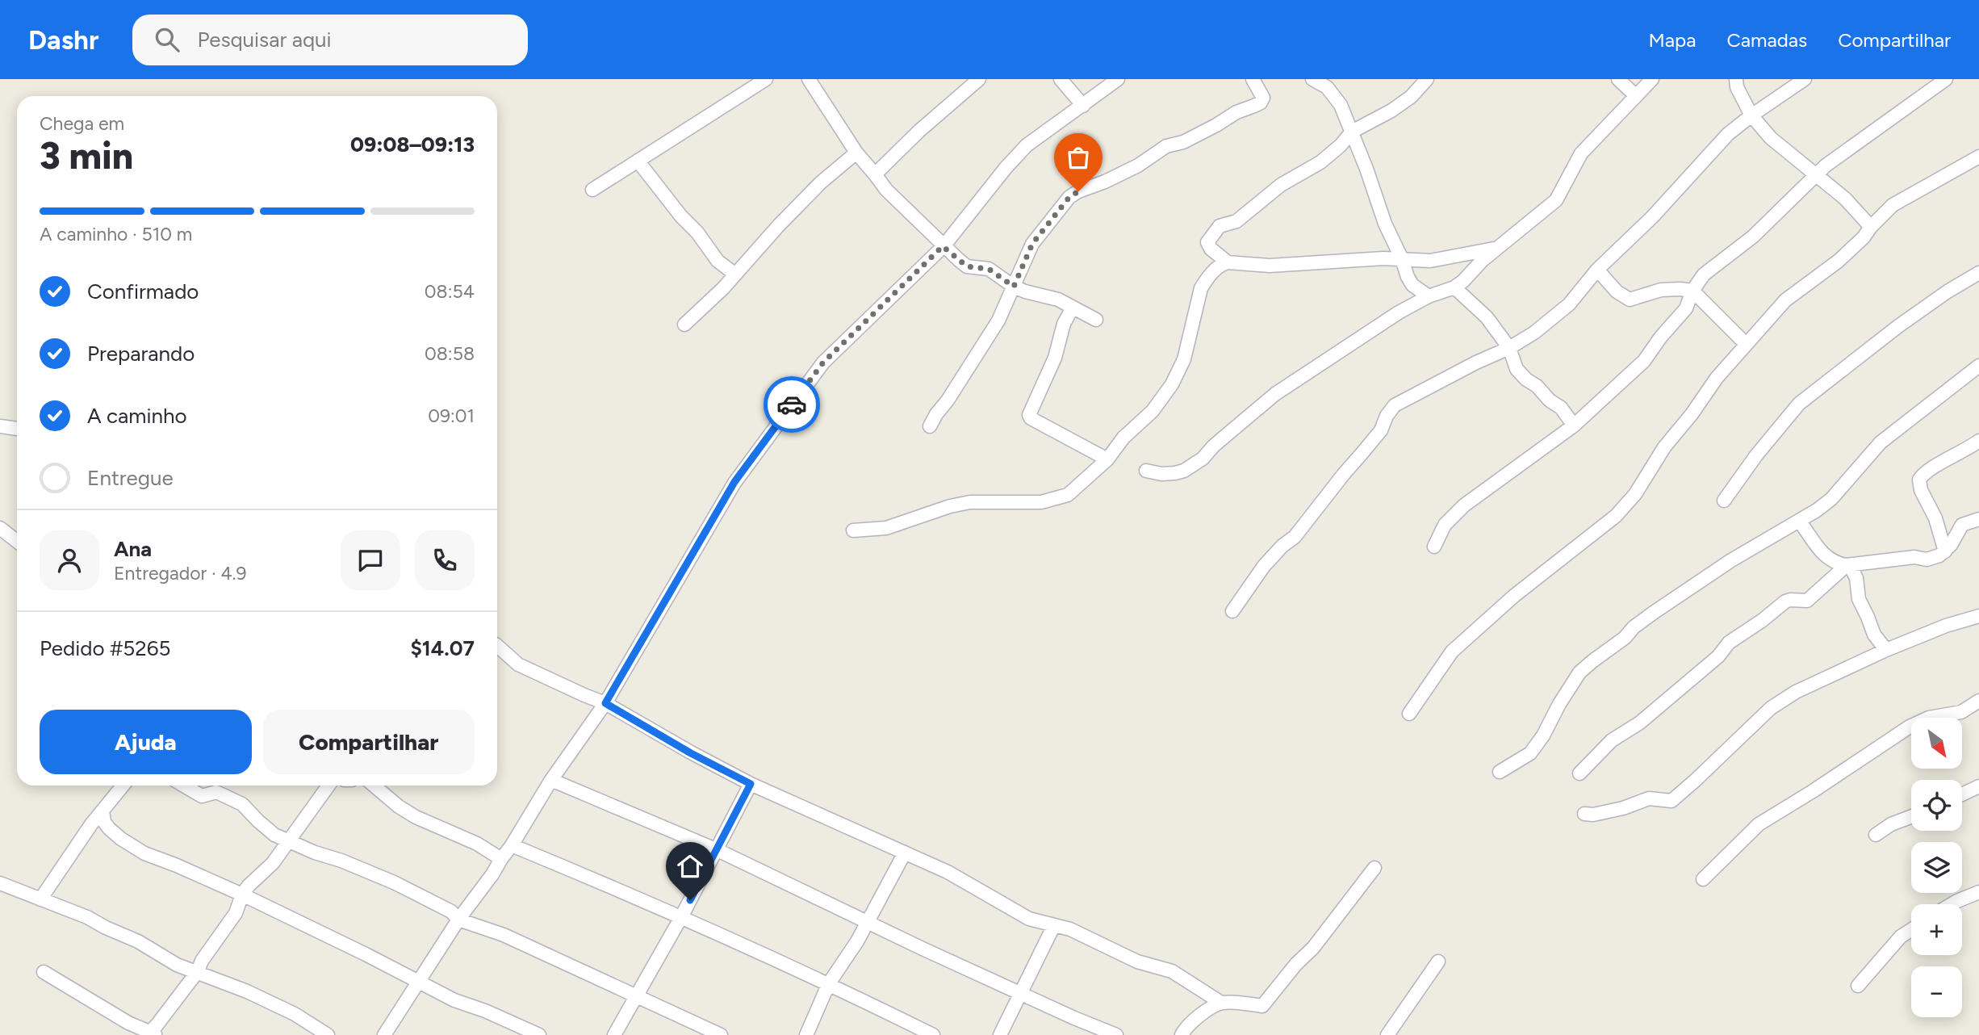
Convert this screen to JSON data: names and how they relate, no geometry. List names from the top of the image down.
{
  "north": "bottom right",
  "page": {
    "header": "Dashr",
    "search": "Pesquisar aqui",
    "nav": ["Mapa", "Camadas", "Compartilhar"],
    "heading": ["3 min", "Chega em", "09:08–09:13"],
    "panel": [
      "Ana",
      "Entregador · 4.9",
      "Pedido #5265",
      "$14.07"
    ],
    "bar": "A caminho · 510 m",
    "list": [
      ["Confirmado", "08:54"],
      ["Preparando", "08:58"],
      ["A caminho", "09:01"],
      "Entregue"
    ],
    "buttons": ["Ajuda", "Compartilhar"],
    "map_buttons": ["+", "−"]
  }
}
